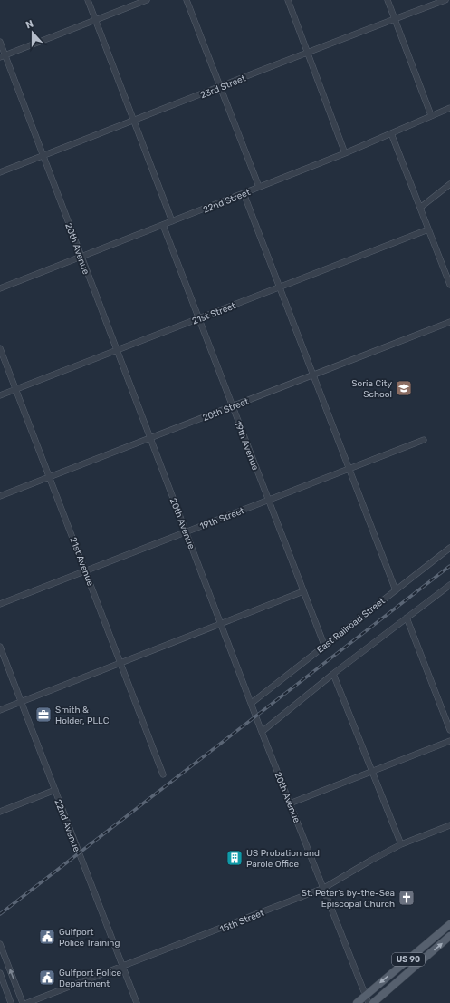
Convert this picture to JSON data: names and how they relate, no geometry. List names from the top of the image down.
{
  "streets": {
    "main road": ["US 90"],
    "street": [
      "23rd Street",
      "22nd Street",
      "20th Avenue",
      "21st Street",
      "20th Street",
      "19th Avenue",
      "19th Street",
      "21st Avenue",
      "East Railroad Street",
      "22nd Avenue",
      "15th Street"
    ]
  },
  "crossings": [
    ["23rd Street", "20th Avenue"],
    ["22nd Street", "20th Avenue"],
    ["22nd Street", "19th Avenue"],
    ["20th Avenue", "21st Street"],
    ["20th Avenue", "20th Street"],
    ["20th Avenue", "19th Street"],
    ["20th Avenue", "East Railroad Street"],
    ["20th Avenue", "15th Street"],
    ["20th Avenue", "US 90"],
    ["21st Street", "19th Avenue"],
    ["21st Street", "21st Avenue"],
    ["20th Street", "19th Avenue"],
    ["20th Street", "21st Avenue"],
    ["19th Avenue", "19th Street"],
    ["19th Avenue", "East Railroad Street"],
    ["19th Street", "21st Avenue"],
    ["22nd Avenue", "15th Street"]
  ],
  "places": {
    "school or university": ["Soria City School"],
    "office": ["Smith & Holder, PLLC"],
    "building": ["US Probation and Parole Office"],
    "church": ["St. Peter's by-the-Sea Episcopal Church"],
    "public building": ["Gulfport Police Training", "Gulfport Police Department"]
  },
  "north": "top"
}
